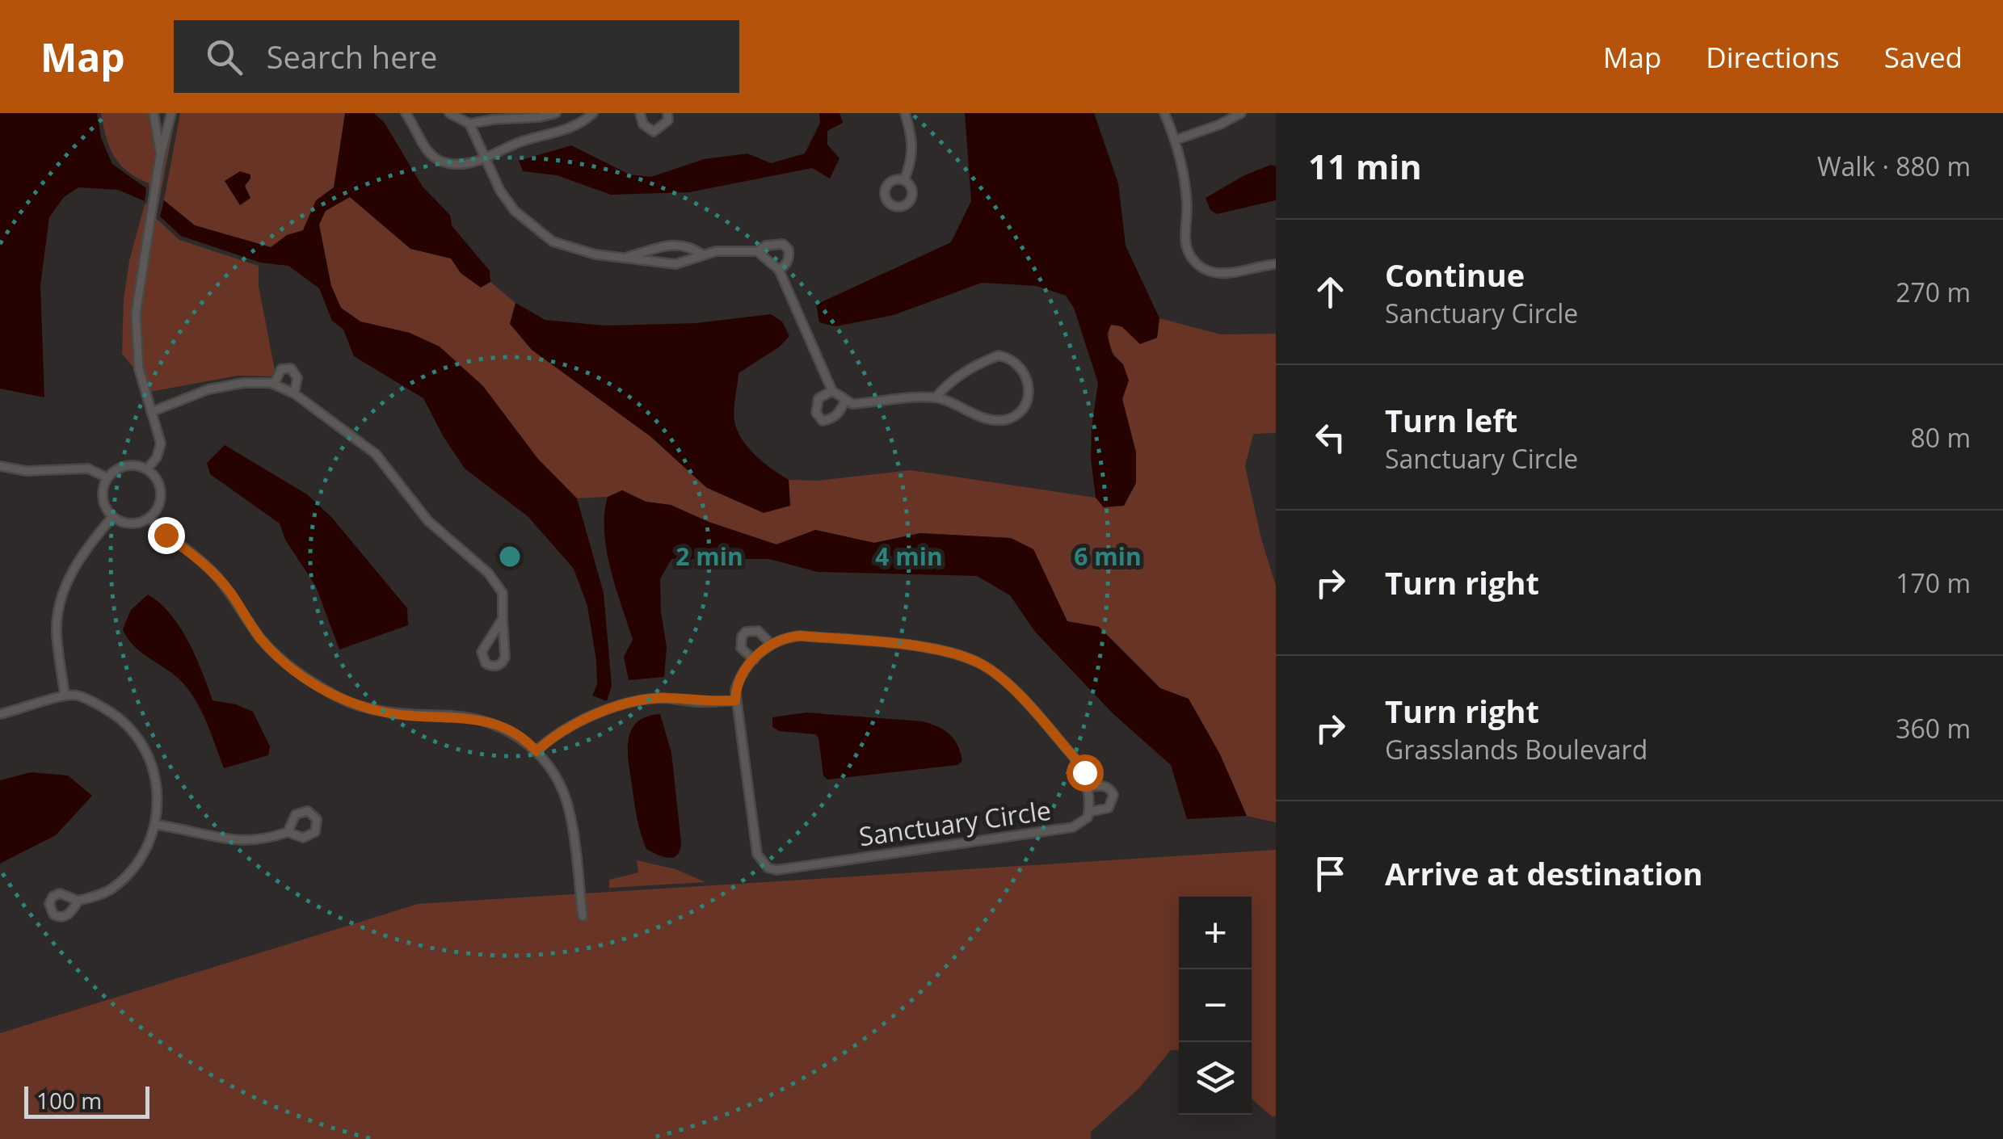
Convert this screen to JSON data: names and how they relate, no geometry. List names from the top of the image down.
{
  "streets": {
    "street": ["Sanctuary Circle"]
  },
  "scale_bar": "100 m",
  "page": {
    "header": "Map",
    "search": "Search here",
    "nav": ["Map", "Directions", "Saved"],
    "heading": ["11 min", "Walk · 880 m"],
    "list": [
      ["Continue", "Sanctuary Circle", "270 m"],
      ["Turn left", "Sanctuary Circle", "80 m"],
      ["Turn right", "170 m"],
      ["Turn right", "Grasslands Boulevard", "360 m"],
      "Arrive at destination"
    ],
    "map_buttons": ["+", "−"],
    "scale": "100 m"
  },
  "rings": ["2 min", "4 min", "6 min"]
}
